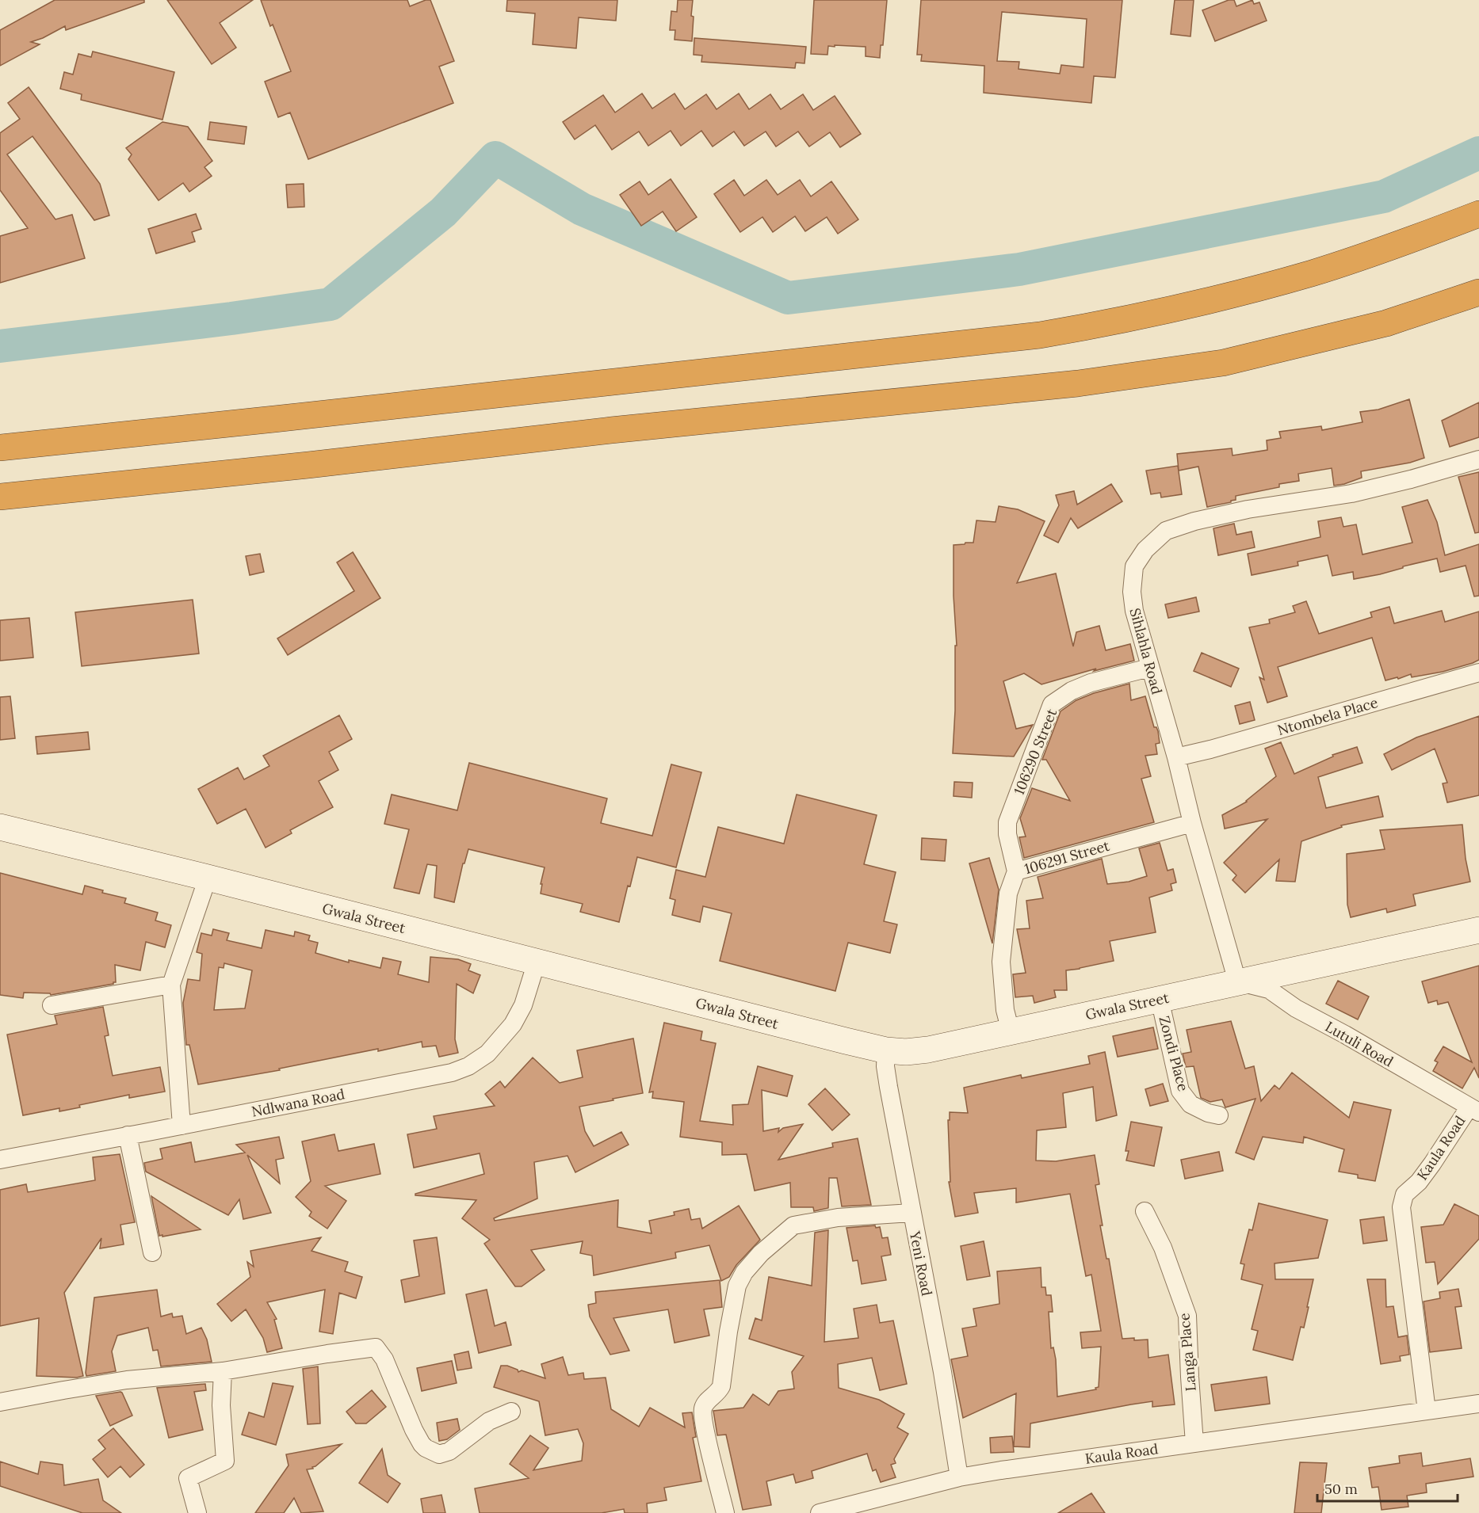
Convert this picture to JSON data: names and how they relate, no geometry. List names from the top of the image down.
{
  "streets": {
    "street": [
      "Sihlahla Road",
      "Ntombela Place",
      "106290 Street",
      "106291 Street",
      "Gwala Street",
      "Lutuli Road",
      "Zondi Place",
      "Ndlwana Road",
      "Kaula Road",
      "Yeni Road",
      "Langa Place"
    ]
  },
  "crossings": [
    ["Sihlahla Road", "Ntombela Place"],
    ["Sihlahla Road", "106290 Street"],
    ["Sihlahla Road", "106291 Street"],
    ["Sihlahla Road", "Gwala Street"],
    ["Sihlahla Road", "Lutuli Road"],
    ["106290 Street", "106291 Street"],
    ["106291 Street", "Gwala Street"],
    ["Gwala Street", "Lutuli Road"],
    ["Gwala Street", "Zondi Place"],
    ["Gwala Street", "Ndlwana Road"],
    ["Gwala Street", "Yeni Road"],
    ["Lutuli Road", "Kaula Road"],
    ["Kaula Road", "Yeni Road"],
    ["Kaula Road", "Langa Place"]
  ],
  "scale_bar": "50 m"
}
